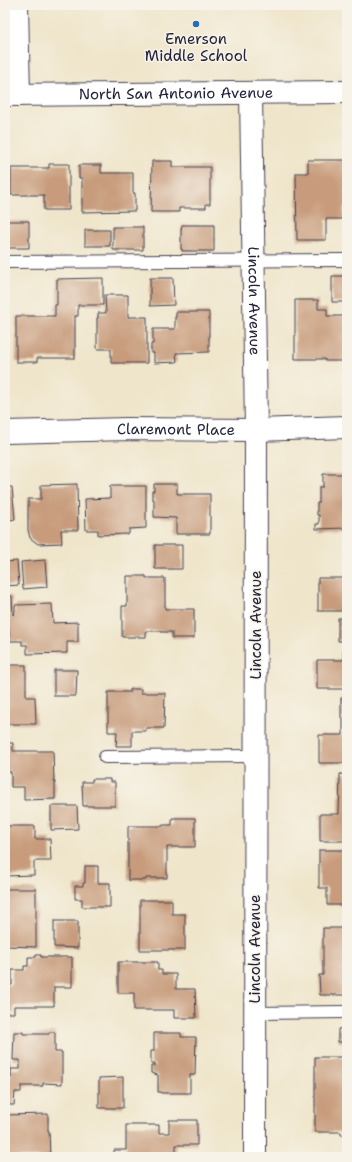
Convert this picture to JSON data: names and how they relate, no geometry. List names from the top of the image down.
{
  "streets": {
    "street": ["North San Antonio Avenue", "Lincoln Avenue", "Claremont Place"]
  },
  "crossings": [
    ["North San Antonio Avenue", "Lincoln Avenue"],
    ["Lincoln Avenue", "Claremont Place"]
  ],
  "places": ["Emerson Middle School"]
}
